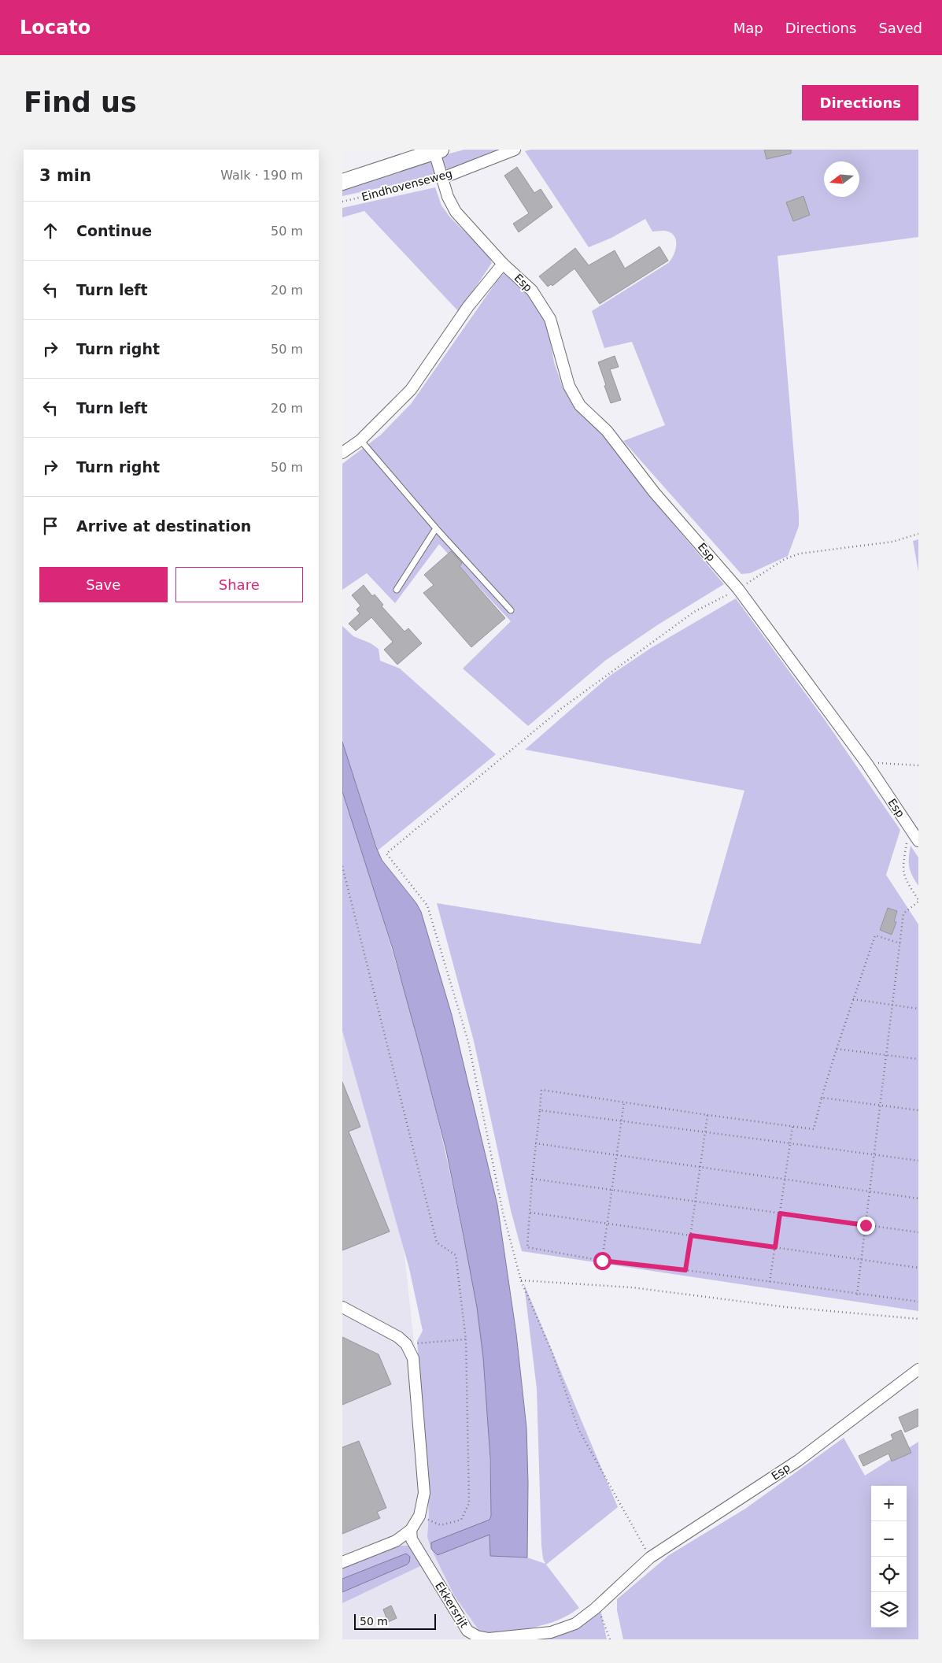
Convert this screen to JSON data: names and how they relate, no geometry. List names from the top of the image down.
{
  "streets": {
    "main road": ["Eindhovenseweg"],
    "street": ["Esp", "Ekkersrijt"]
  },
  "crossings": [
    ["Eindhovenseweg", "Esp"],
    ["Esp", "Ekkersrijt"]
  ],
  "scale_bar": "50 m",
  "north": "left",
  "page": {
    "header": "Locato",
    "nav": ["Map", "Directions", "Saved"],
    "buttons": [
      "Directions",
      ["Save", "Share"]
    ],
    "title": "Find us",
    "heading": ["3 min", "Walk · 190 m"],
    "list": [
      ["Continue", "50 m"],
      ["Turn left", "20 m"],
      ["Turn right", "50 m"],
      ["Turn left", "20 m"],
      ["Turn right", "50 m"],
      "Arrive at destination"
    ],
    "map_buttons": ["+", "−"],
    "scale": "50 m"
  }
}
